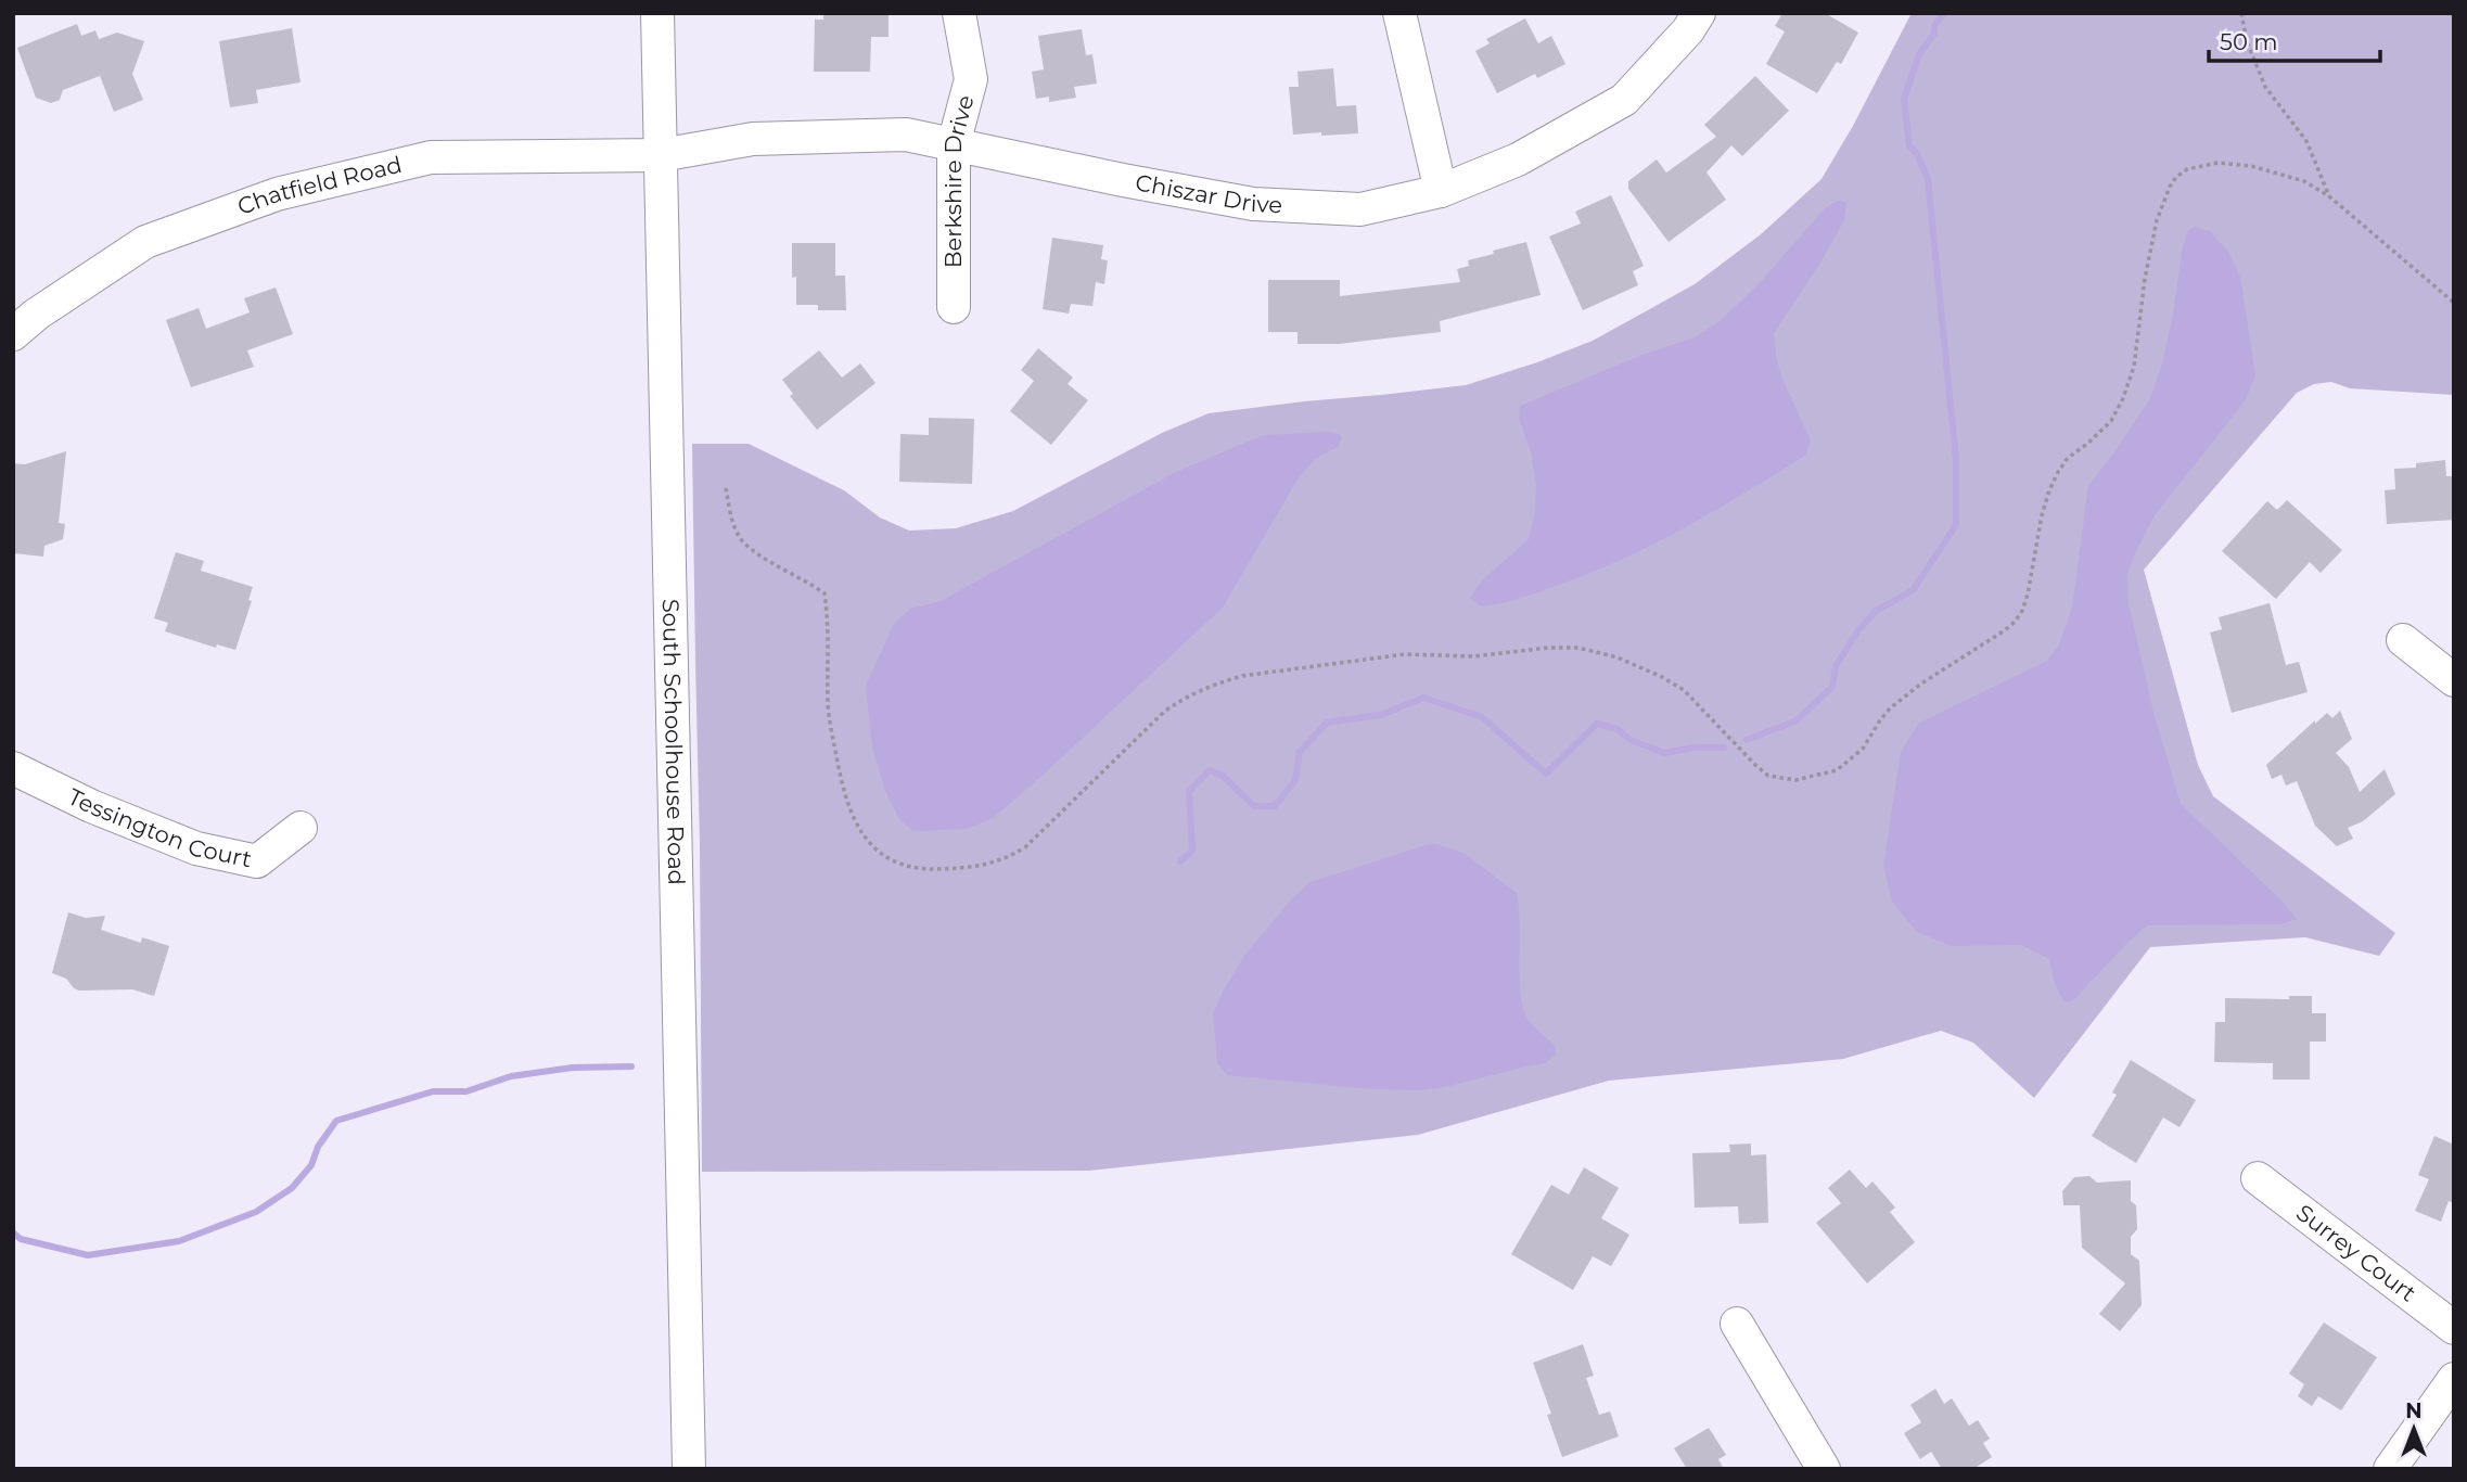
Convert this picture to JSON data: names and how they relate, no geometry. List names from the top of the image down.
{
  "streets": {
    "street": [
      "Berkshire Drive",
      "Chatfield Road",
      "Chiszar Drive",
      "South Schoolhouse Road",
      "Tessington Court",
      "Surrey Court"
    ]
  },
  "crossings": [
    ["Berkshire Drive", "Chiszar Drive"],
    ["Chatfield Road", "Chiszar Drive"],
    ["Chatfield Road", "South Schoolhouse Road"],
    ["Chiszar Drive", "South Schoolhouse Road"]
  ],
  "scale_bar": "50 m",
  "north": "top"
}
